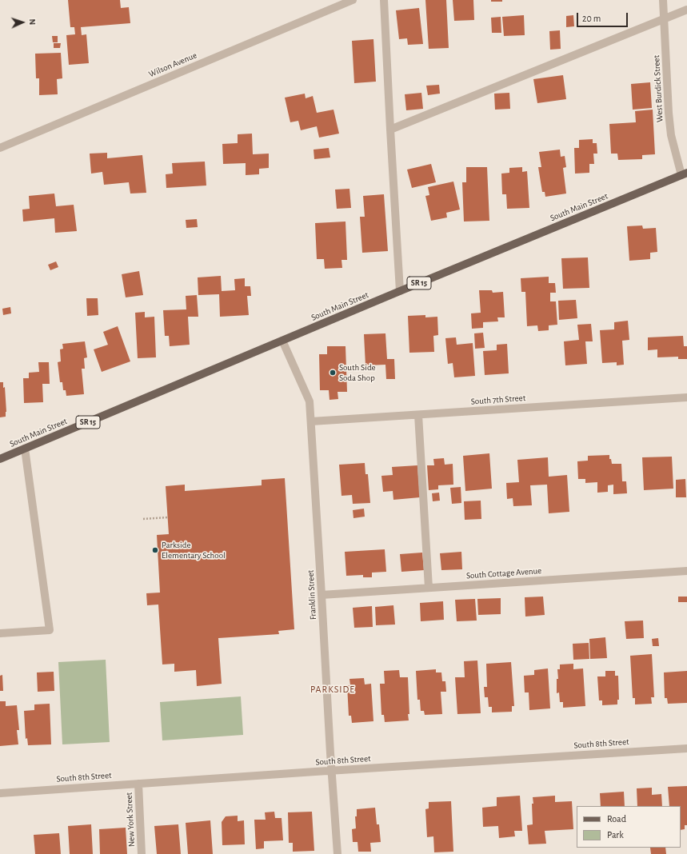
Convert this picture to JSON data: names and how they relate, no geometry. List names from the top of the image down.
{
  "streets": {
    "main road": ["South Main Street", "SR 15"],
    "street": [
      "Wilson Avenue",
      "West Burdick Street",
      "South 7th Street",
      "South Cottage Avenue",
      "Franklin Street",
      "South 8th Street",
      "New York Street"
    ]
  },
  "crossings": [
    ["West Burdick Street", "South Main Street"],
    ["South Main Street", "Franklin Street"],
    ["South 7th Street", "Franklin Street"],
    ["South Cottage Avenue", "Franklin Street"],
    ["Franklin Street", "South 8th Street"],
    ["South 8th Street", "New York Street"]
  ],
  "districts": ["PARKSIDE"],
  "places": ["South Side Soda Shop", "Parkside Elementary School"],
  "legend": ["Road", "Park"],
  "scale_bar": "20 m",
  "north": "right"
}
